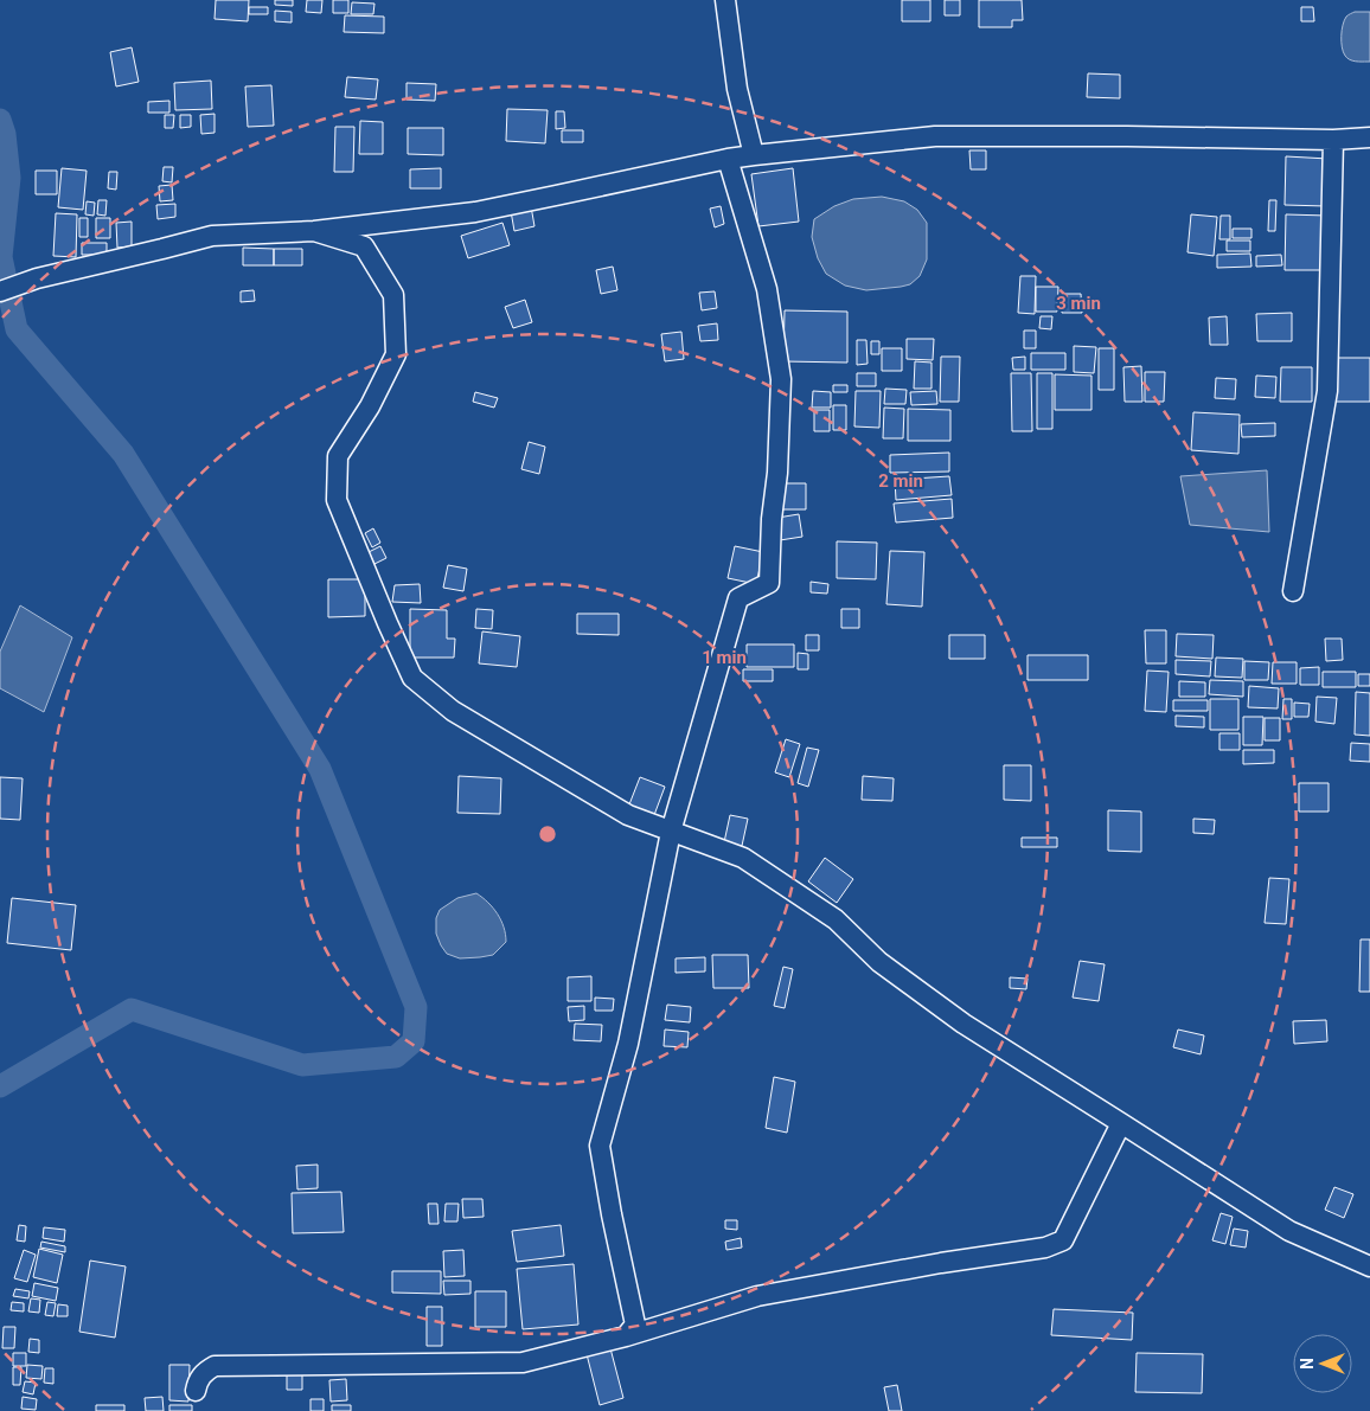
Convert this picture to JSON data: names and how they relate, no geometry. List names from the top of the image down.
{
  "north": "left",
  "rings": ["3 min", "2 min", "1 min"]
}
